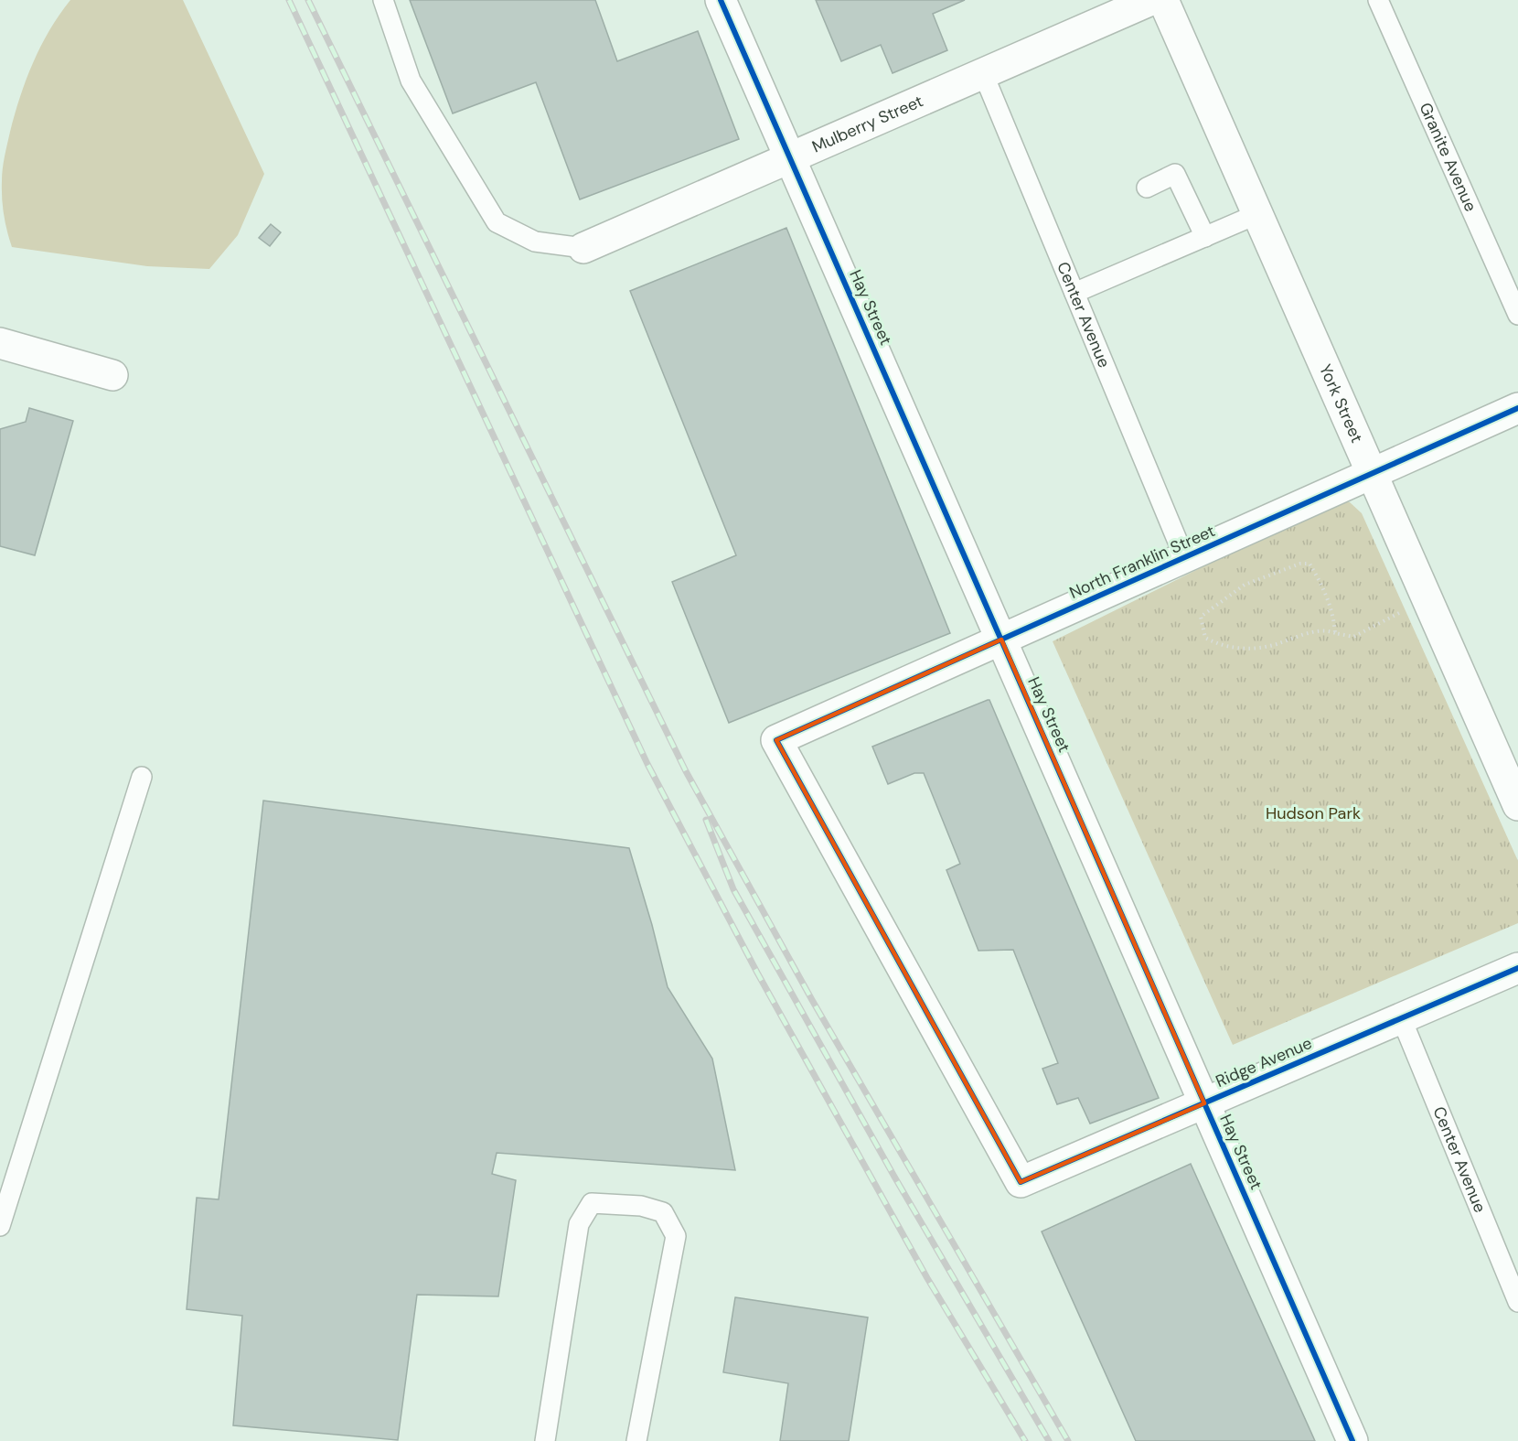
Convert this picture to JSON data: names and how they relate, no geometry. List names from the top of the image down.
{
  "streets": {
    "street": [
      "Mulberry Street",
      "Hay Street",
      "York Street",
      "North Franklin Street",
      "Ridge Avenue"
    ],
    "lane": ["Granite Avenue", "Center Avenue"]
  },
  "crossings": [
    ["Mulberry Street", "Hay Street"],
    ["Mulberry Street", "Center Avenue"],
    ["Hay Street", "North Franklin Street"],
    ["Hay Street", "Ridge Avenue"],
    ["Center Avenue", "North Franklin Street"],
    ["Center Avenue", "Ridge Avenue"],
    ["York Street", "North Franklin Street"],
    ["North Franklin Street", "Ridge Avenue"]
  ],
  "parks": ["Hudson Park"]
}
